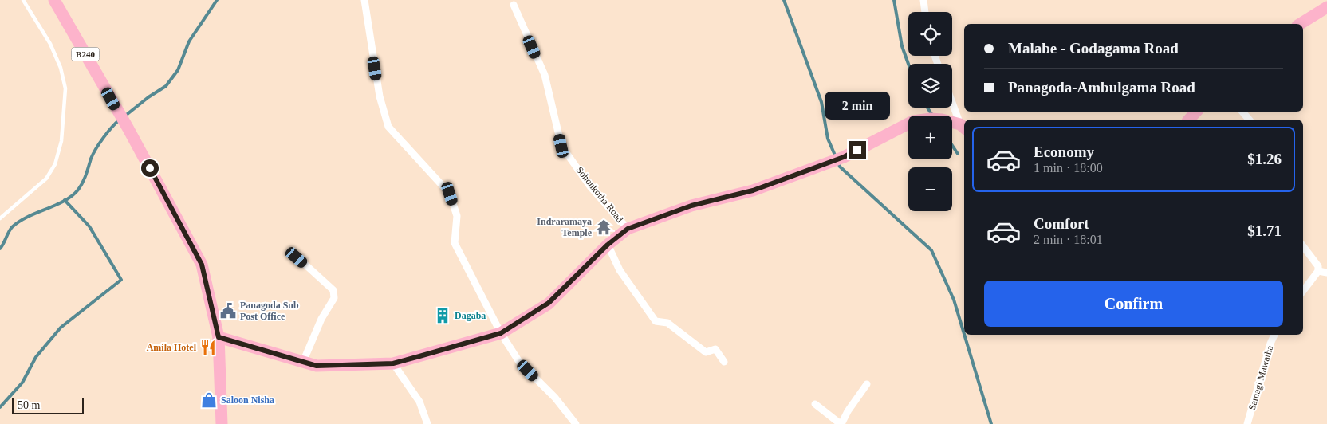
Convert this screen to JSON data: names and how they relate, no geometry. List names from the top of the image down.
{
  "streets": {
    "main road": ["B240"],
    "street": ["Sohonkotha Road", "Samagi Mawatha"]
  },
  "places": {
    "temple": ["Indraramaya Temple"],
    "public building": ["Panagoda Sub Post Office"],
    "building": ["Dagaba"],
    "restaurant": ["Amila Hotel"],
    "shop": ["Saloon Nisha"]
  },
  "scale_bar": "50 m",
  "page": {
    "map_buttons": ["+", "−"],
    "banner": ["Malabe - Godagama Road", "Panagoda-Ambulgama Road"],
    "bubble": "2 min",
    "list": [
      {
        "name": "Economy",
        "note": "1 min · 18:00",
        "value": "$1.26"
      },
      {
        "name": "Comfort",
        "note": "2 min · 18:01",
        "value": "$1.71"
      }
    ],
    "buttons": "Confirm",
    "scale": "50 m"
  }
}
